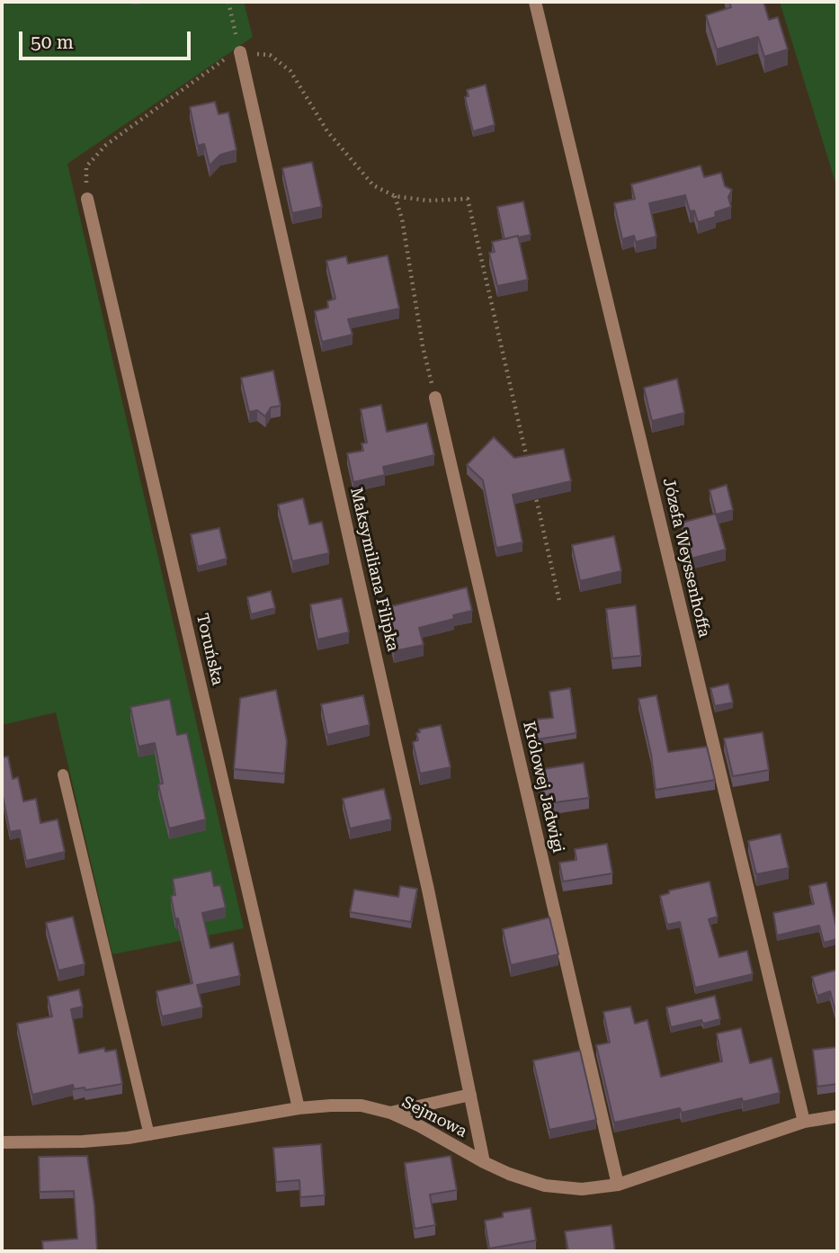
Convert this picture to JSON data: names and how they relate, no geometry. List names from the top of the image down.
{
  "streets": {
    "street": [
      "Józefa Weyssenhoffa",
      "Maksymiliana Filipka",
      "Toruńska",
      "Królowej Jadwigi",
      "Sejmowa"
    ]
  },
  "crossings": [
    ["Józefa Weyssenhoffa", "Sejmowa"],
    ["Maksymiliana Filipka", "Sejmowa"],
    ["Toruńska", "Sejmowa"],
    ["Królowej Jadwigi", "Sejmowa"]
  ],
  "scale_bar": "50 m"
}
